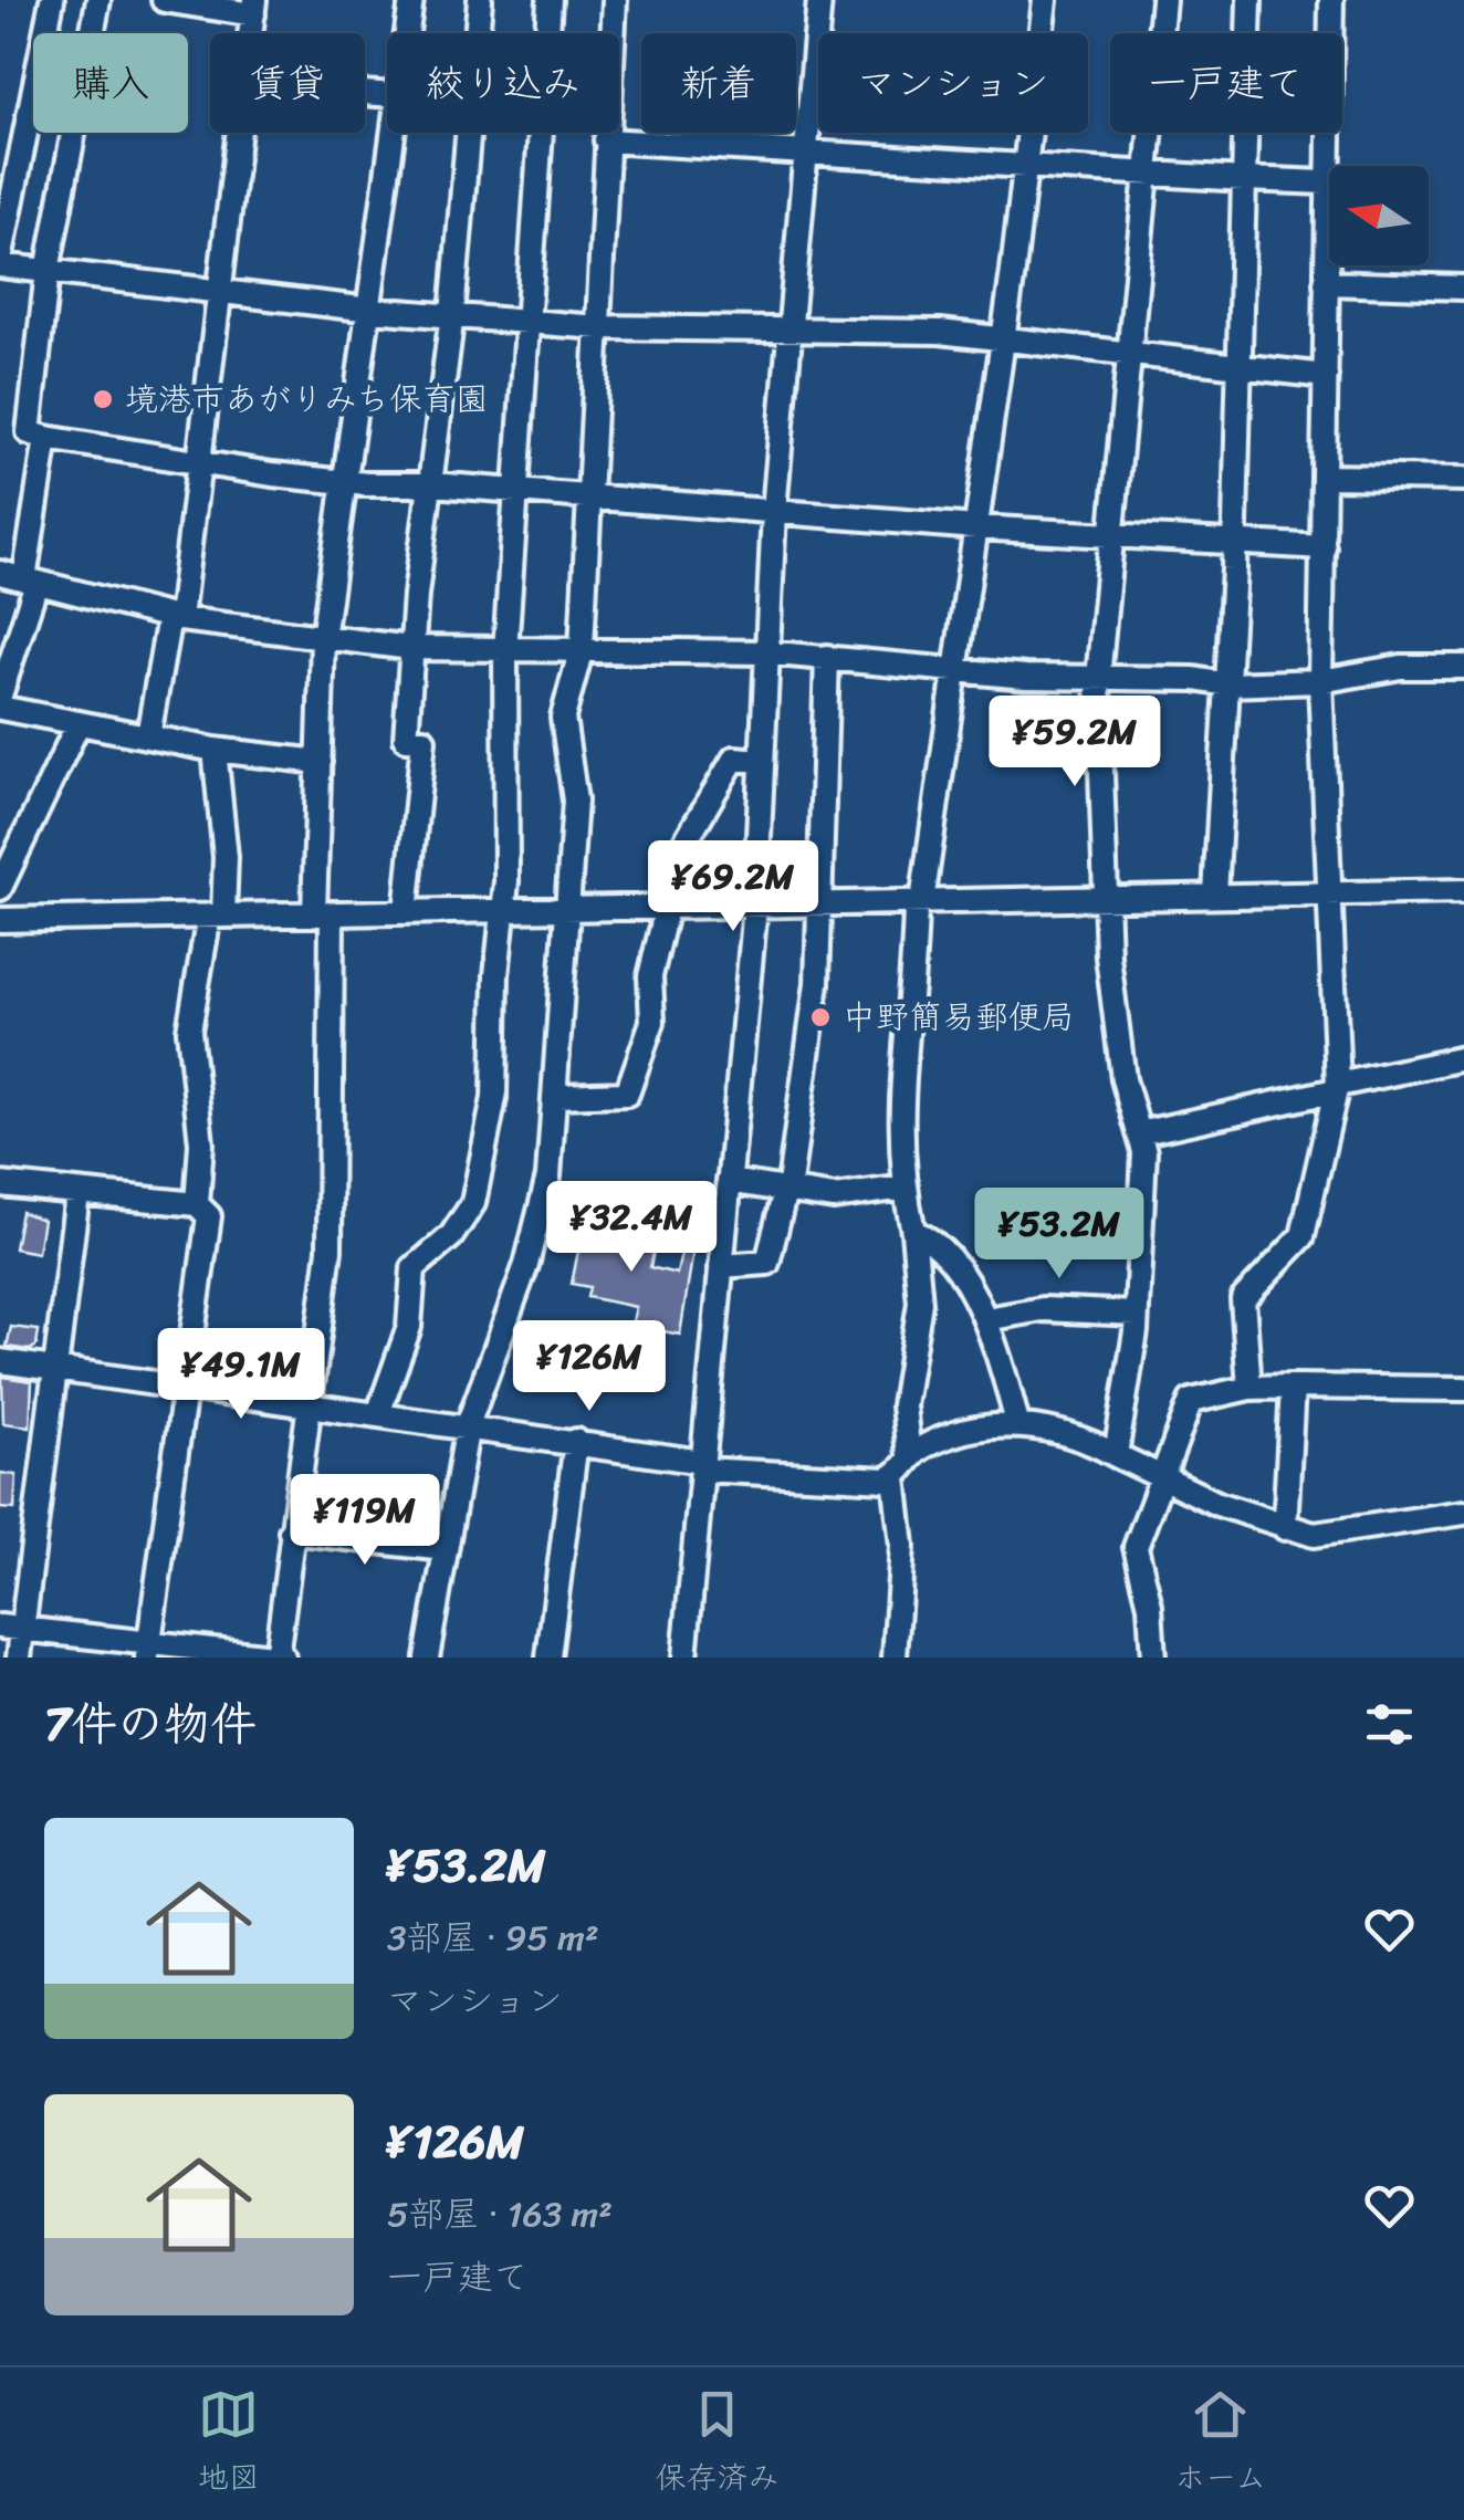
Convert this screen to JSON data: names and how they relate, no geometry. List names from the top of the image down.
{
  "places": ["境港市あがりみち保育園", "中野簡易郵便局"],
  "north": "left",
  "page": {
    "chip": [
      "購入",
      "賃貸",
      "絞り込み",
      "新着",
      "マンション",
      "一戸建て"
    ],
    "price": [
      "¥59.2M",
      "¥69.2M",
      "¥32.4M",
      "¥53.2M",
      "¥126M",
      "¥49.1M",
      "¥119M"
    ],
    "heading": "7件の物件",
    "list": [
      {
        "name": "¥53.2M",
        "note": "3部屋 · 95 m² · マンション"
      },
      {
        "name": "¥126M",
        "note": "5部屋 · 163 m² · 一戸建て"
      }
    ],
    "tabs": ["地図", "保存済み", "ホーム"]
  }
}
